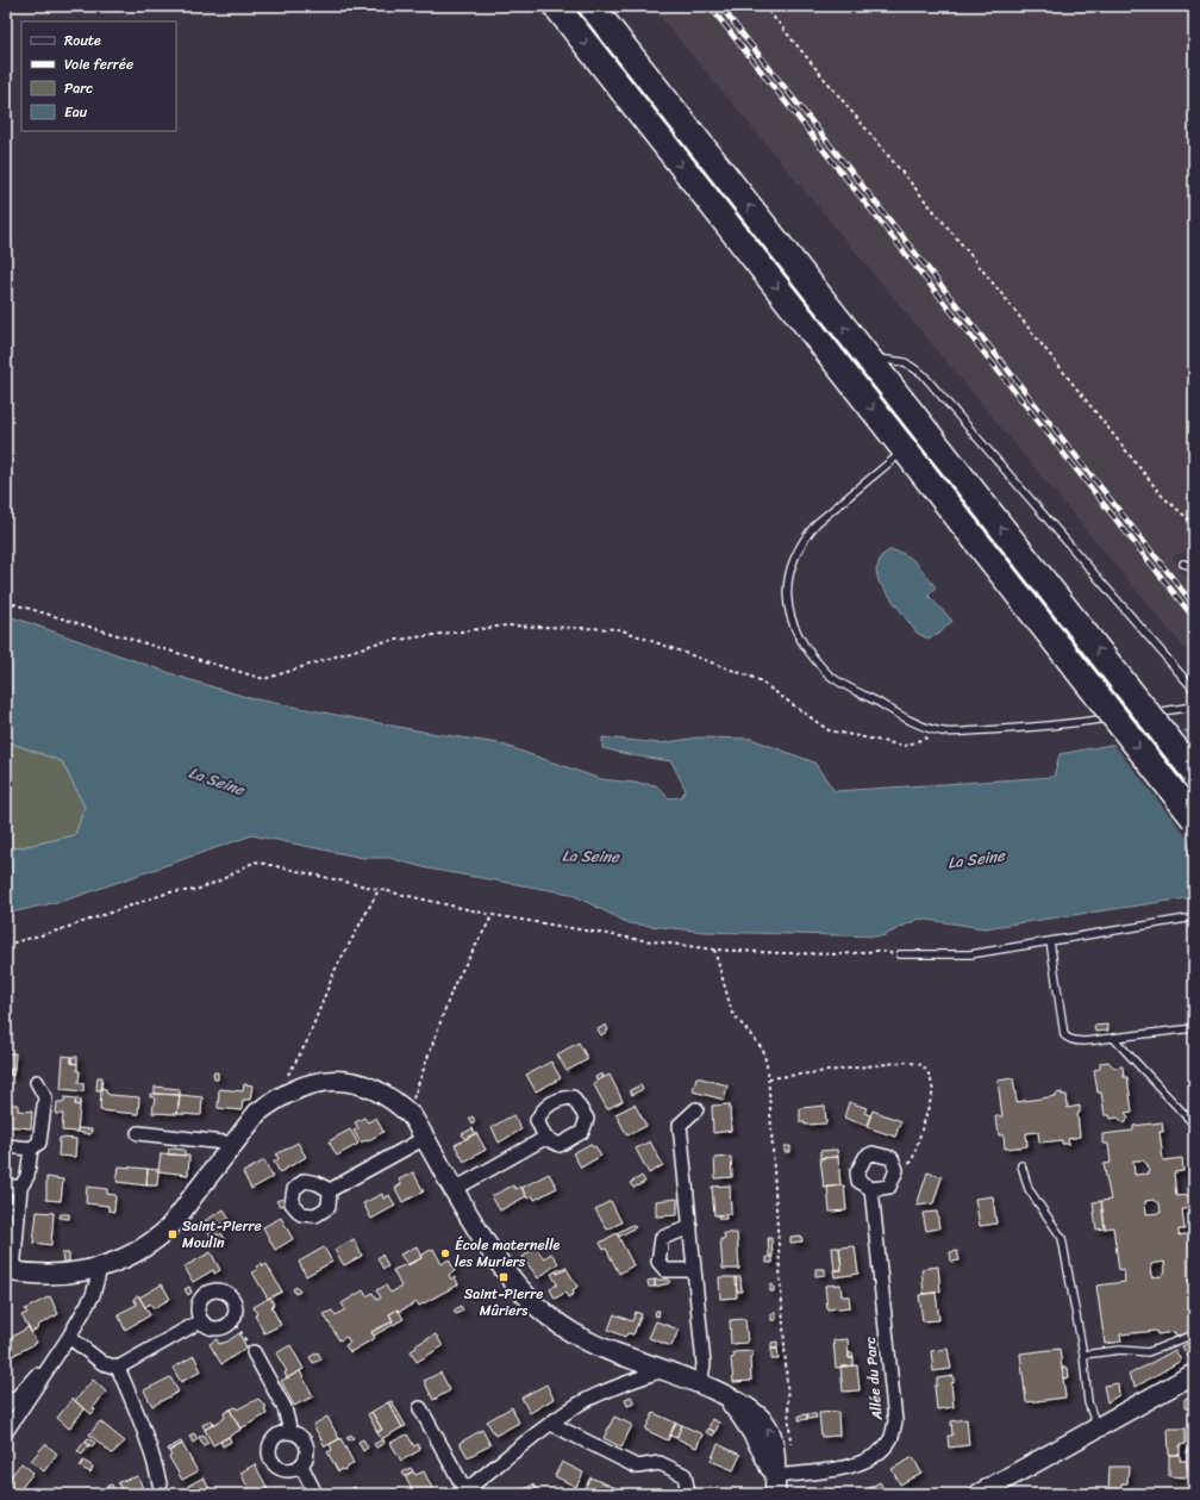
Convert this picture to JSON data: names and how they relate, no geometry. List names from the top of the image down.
{
  "streets": {
    "street": ["Allée du Parc"]
  },
  "water": ["La Seine"],
  "places": {
    "transit": ["Saint-Pierre Moulin", "Saint-Pierre Mûriers"],
    "other": ["École maternelle les Muriers"]
  },
  "legend": [
    "Route",
    "Voie ferrée",
    "Parc",
    "Eau"
  ]
}
